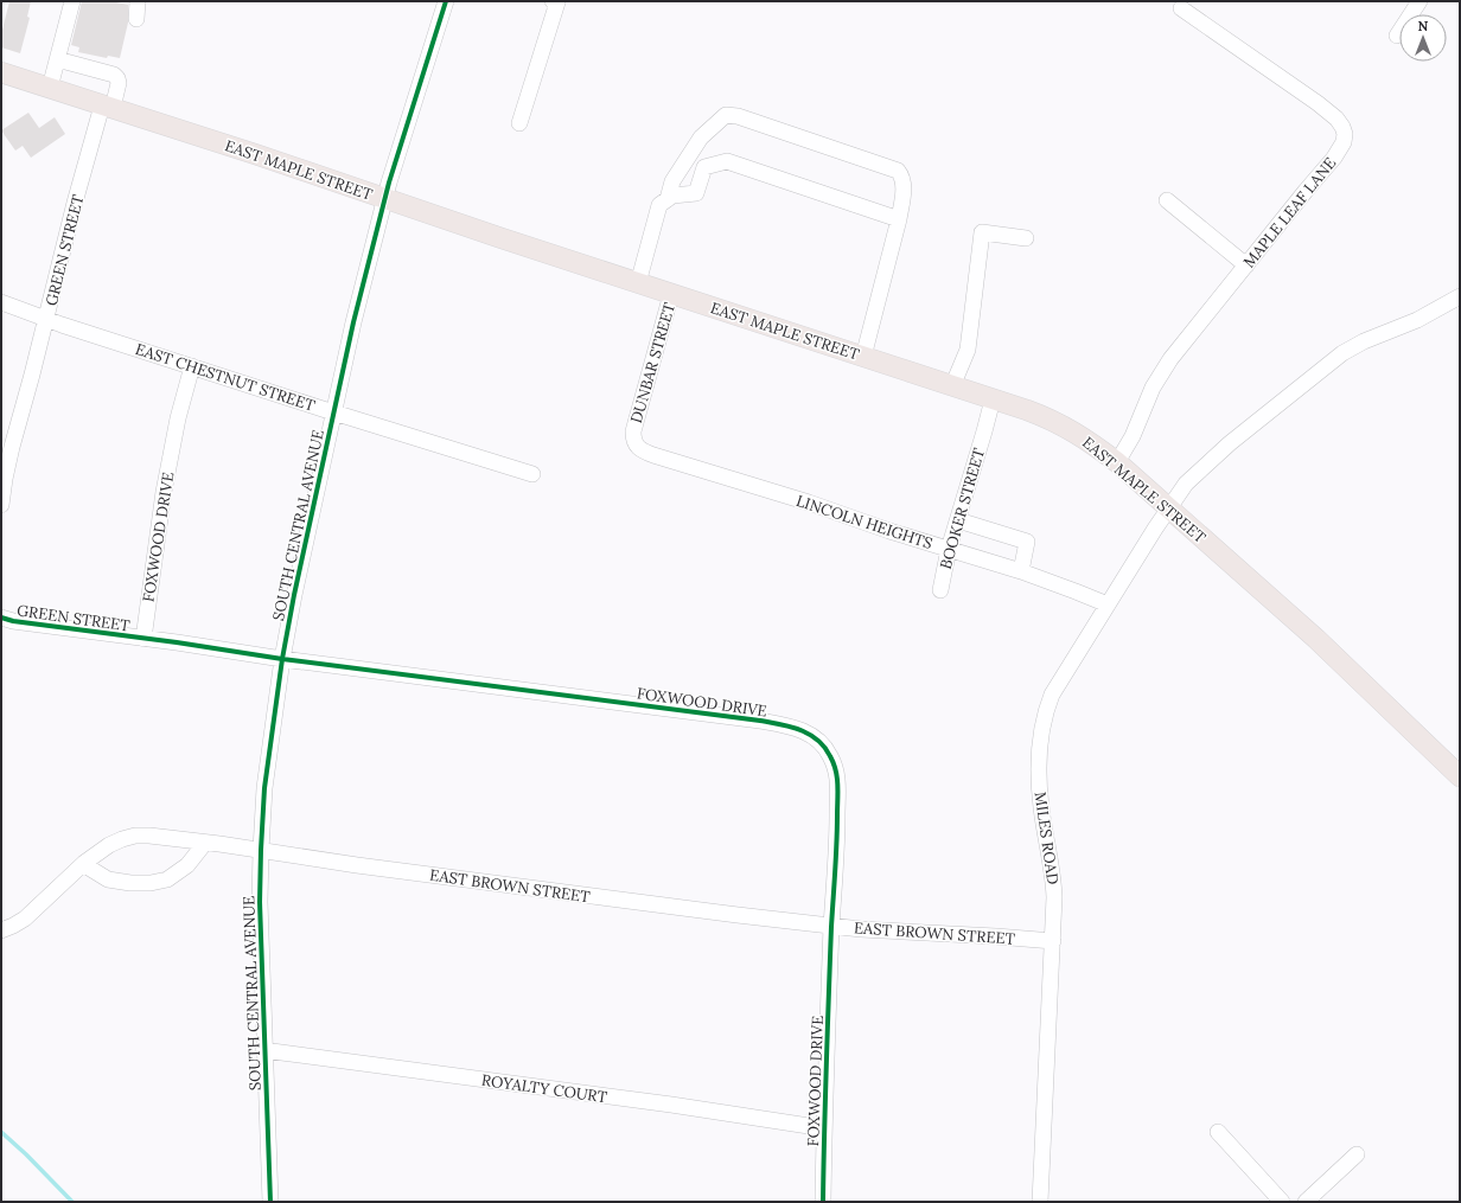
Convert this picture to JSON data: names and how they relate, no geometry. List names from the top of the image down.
{
  "streets": {
    "main road": ["EAST MAPLE STREET"],
    "street": [
      "MAPLE LEAF LANE",
      "GREEN STREET",
      "DUNBAR STREET",
      "EAST CHESTNUT STREET",
      "BOOKER STREET",
      "LINCOLN HEIGHTS",
      "SOUTH CENTRAL AVENUE",
      "FOXWOOD DRIVE",
      "MILES ROAD",
      "EAST BROWN STREET",
      "ROYALTY COURT"
    ]
  },
  "crossings": [
    ["EAST MAPLE STREET", "MAPLE LEAF LANE"],
    ["EAST MAPLE STREET", "GREEN STREET"],
    ["EAST MAPLE STREET", "DUNBAR STREET"],
    ["EAST MAPLE STREET", "BOOKER STREET"],
    ["EAST MAPLE STREET", "SOUTH CENTRAL AVENUE"],
    ["EAST MAPLE STREET", "MILES ROAD"],
    ["GREEN STREET", "EAST CHESTNUT STREET"],
    ["GREEN STREET", "FOXWOOD DRIVE"],
    ["DUNBAR STREET", "LINCOLN HEIGHTS"],
    ["EAST CHESTNUT STREET", "SOUTH CENTRAL AVENUE"],
    ["EAST CHESTNUT STREET", "FOXWOOD DRIVE"],
    ["BOOKER STREET", "LINCOLN HEIGHTS"],
    ["LINCOLN HEIGHTS", "MILES ROAD"],
    ["SOUTH CENTRAL AVENUE", "FOXWOOD DRIVE"],
    ["SOUTH CENTRAL AVENUE", "EAST BROWN STREET"],
    ["SOUTH CENTRAL AVENUE", "ROYALTY COURT"],
    ["FOXWOOD DRIVE", "EAST BROWN STREET"],
    ["FOXWOOD DRIVE", "ROYALTY COURT"],
    ["MILES ROAD", "EAST BROWN STREET"]
  ],
  "north": "top"
}
